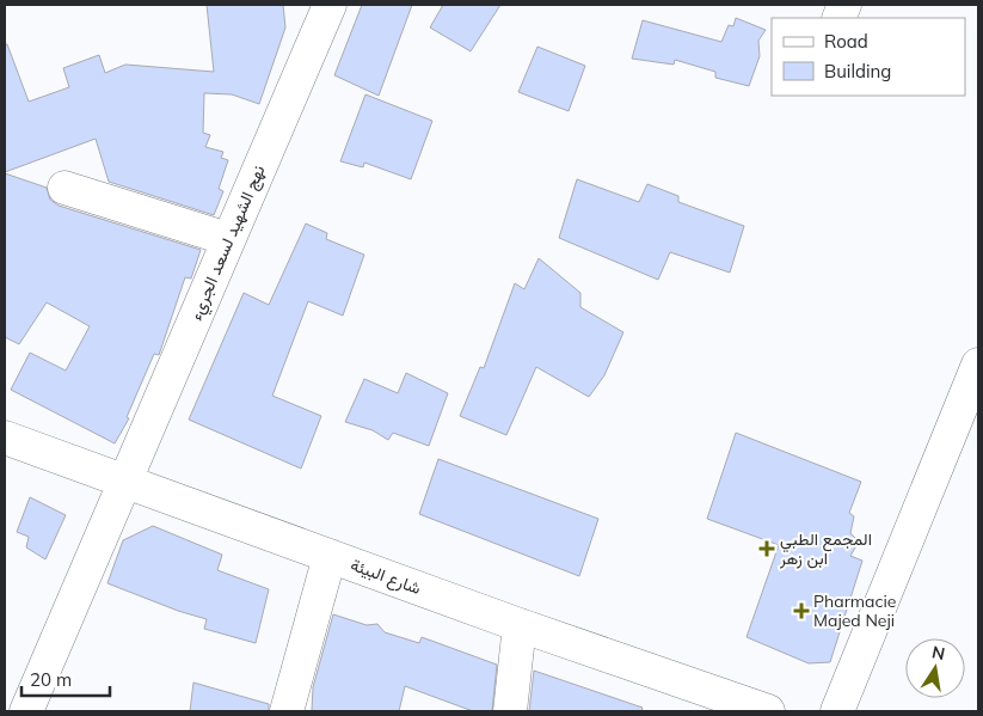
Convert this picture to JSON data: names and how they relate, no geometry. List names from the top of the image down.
{
  "streets": {
    "street": ["نهج الشهيد لسعد الجريء", "شارع البيئة"]
  },
  "crossings": [
    ["نهج الشهيد لسعد الجريء", "شارع البيئة"]
  ],
  "places": {
    "health": ["المجمع الطبي ابن زهر", "Pharmacie Majed Neji"]
  },
  "legend": ["Road", "Building"],
  "scale_bar": "20 m",
  "north": "top"
}
